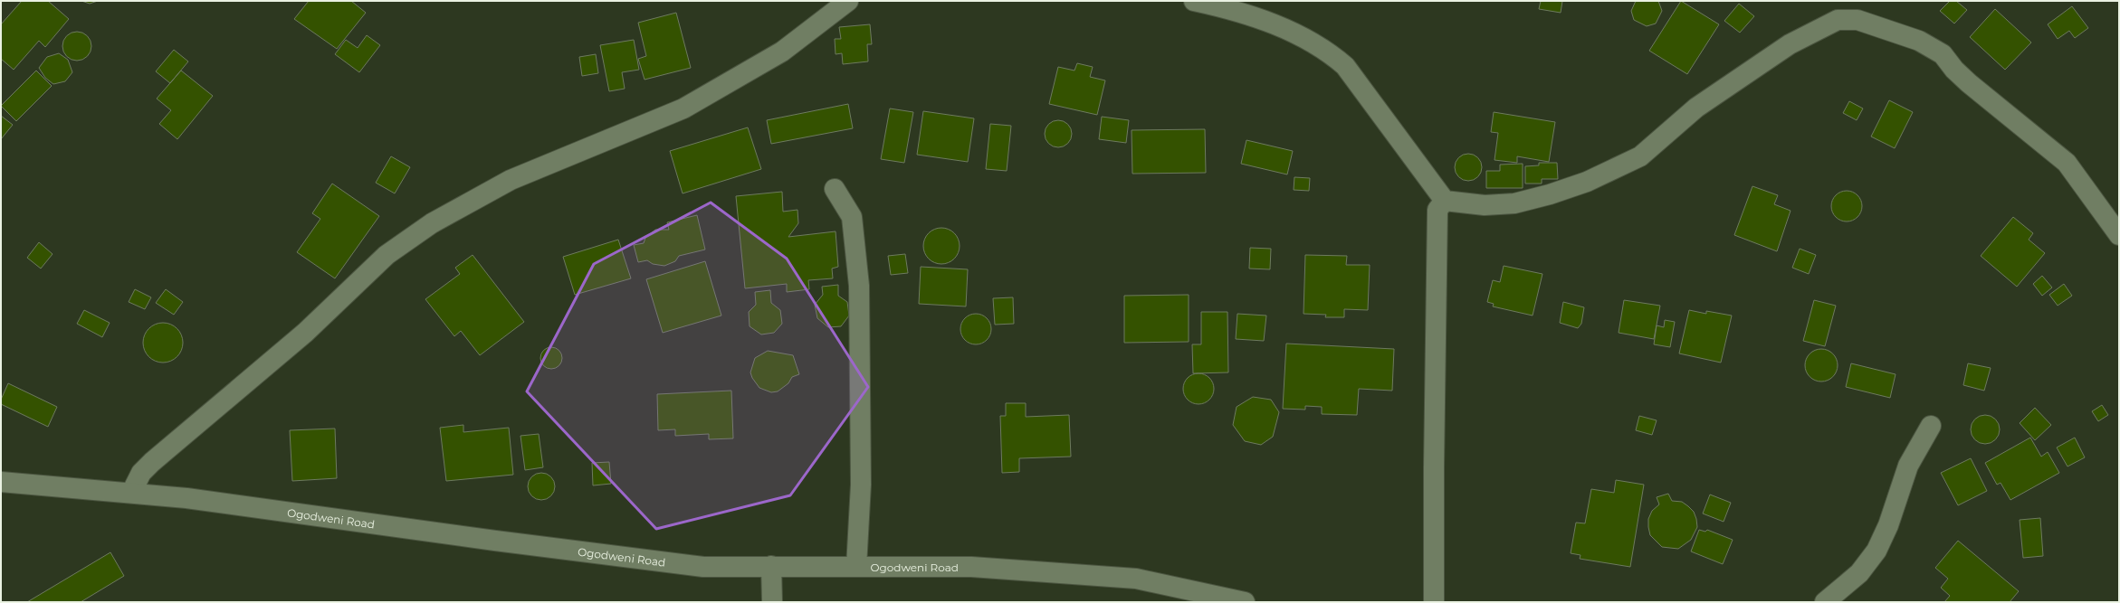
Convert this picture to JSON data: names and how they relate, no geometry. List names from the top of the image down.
{
  "streets": {
    "street": ["Ogodweni Road"]
  }
}
